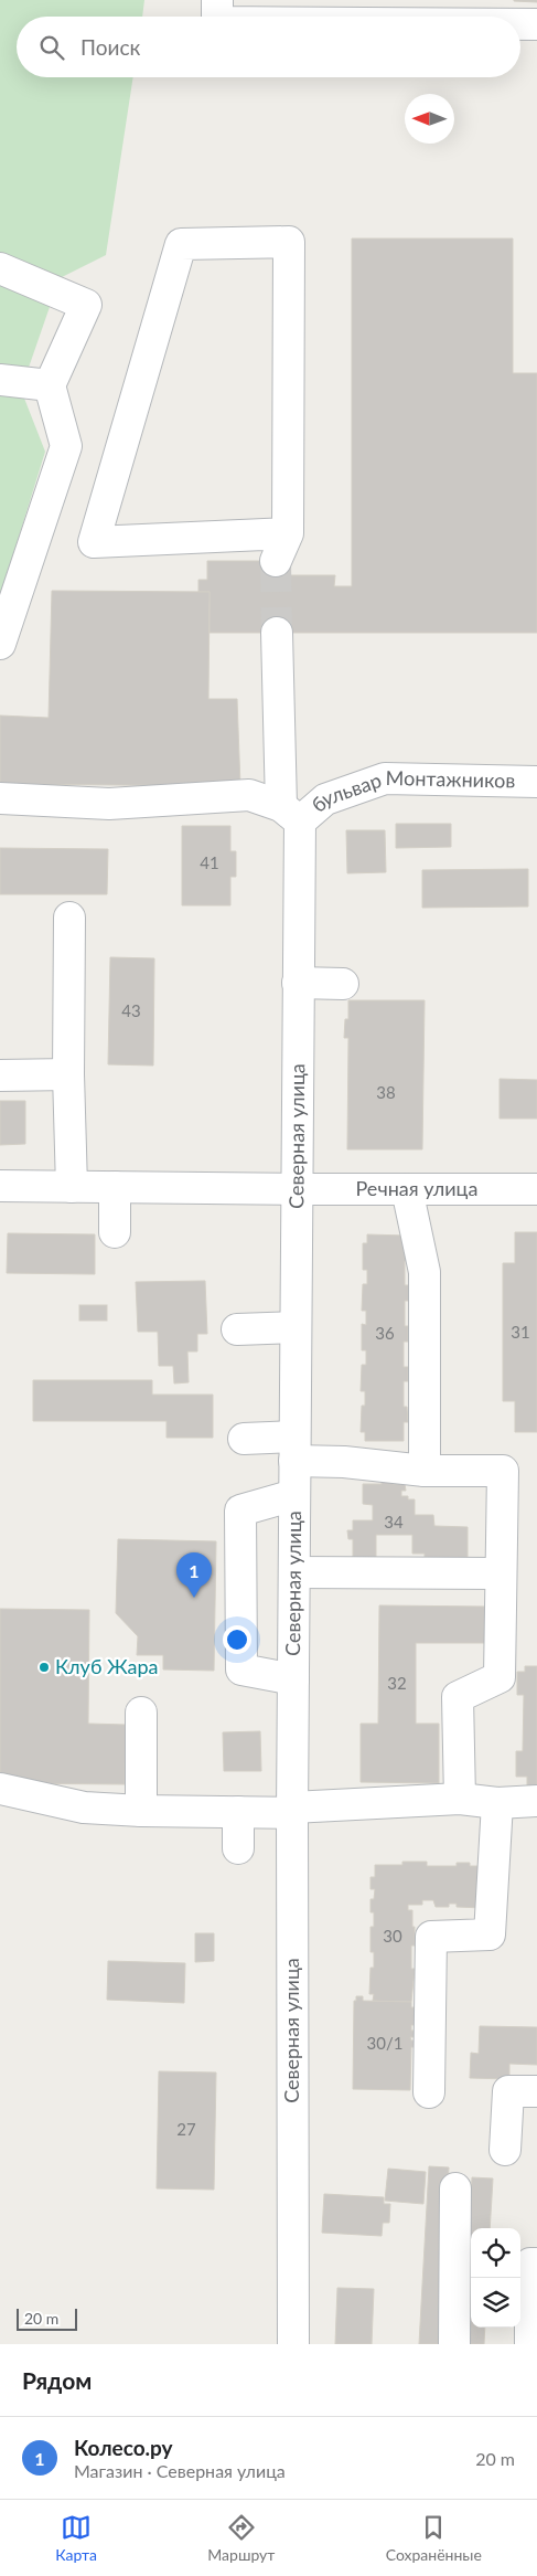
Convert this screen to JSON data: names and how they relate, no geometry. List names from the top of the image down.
{
  "streets": {
    "street": ["бульвар Монтажников", "Северная улица", "Речная улица"]
  },
  "crossings": [
    ["бульвар Монтажников", "Северная улица"],
    ["Северная улица", "Речная улица"]
  ],
  "places": ["Клуб Жара"],
  "house_numbers": [
    "41",
    "43",
    "38",
    "31",
    "36",
    "34",
    "32",
    "30",
    "30/1",
    "27"
  ],
  "scale_bar": "20 m",
  "north": "left",
  "page": {
    "search": "Поиск",
    "pins": "1",
    "scale": "20 m",
    "heading": "Рядом",
    "list": [
      {
        "mark": "1",
        "name": "Колесо.ру",
        "note": "Магазин · Северная улица",
        "value": "20 m"
      }
    ],
    "nav": ["Карта", "Маршрут", "Сохранённые"]
  }
}
